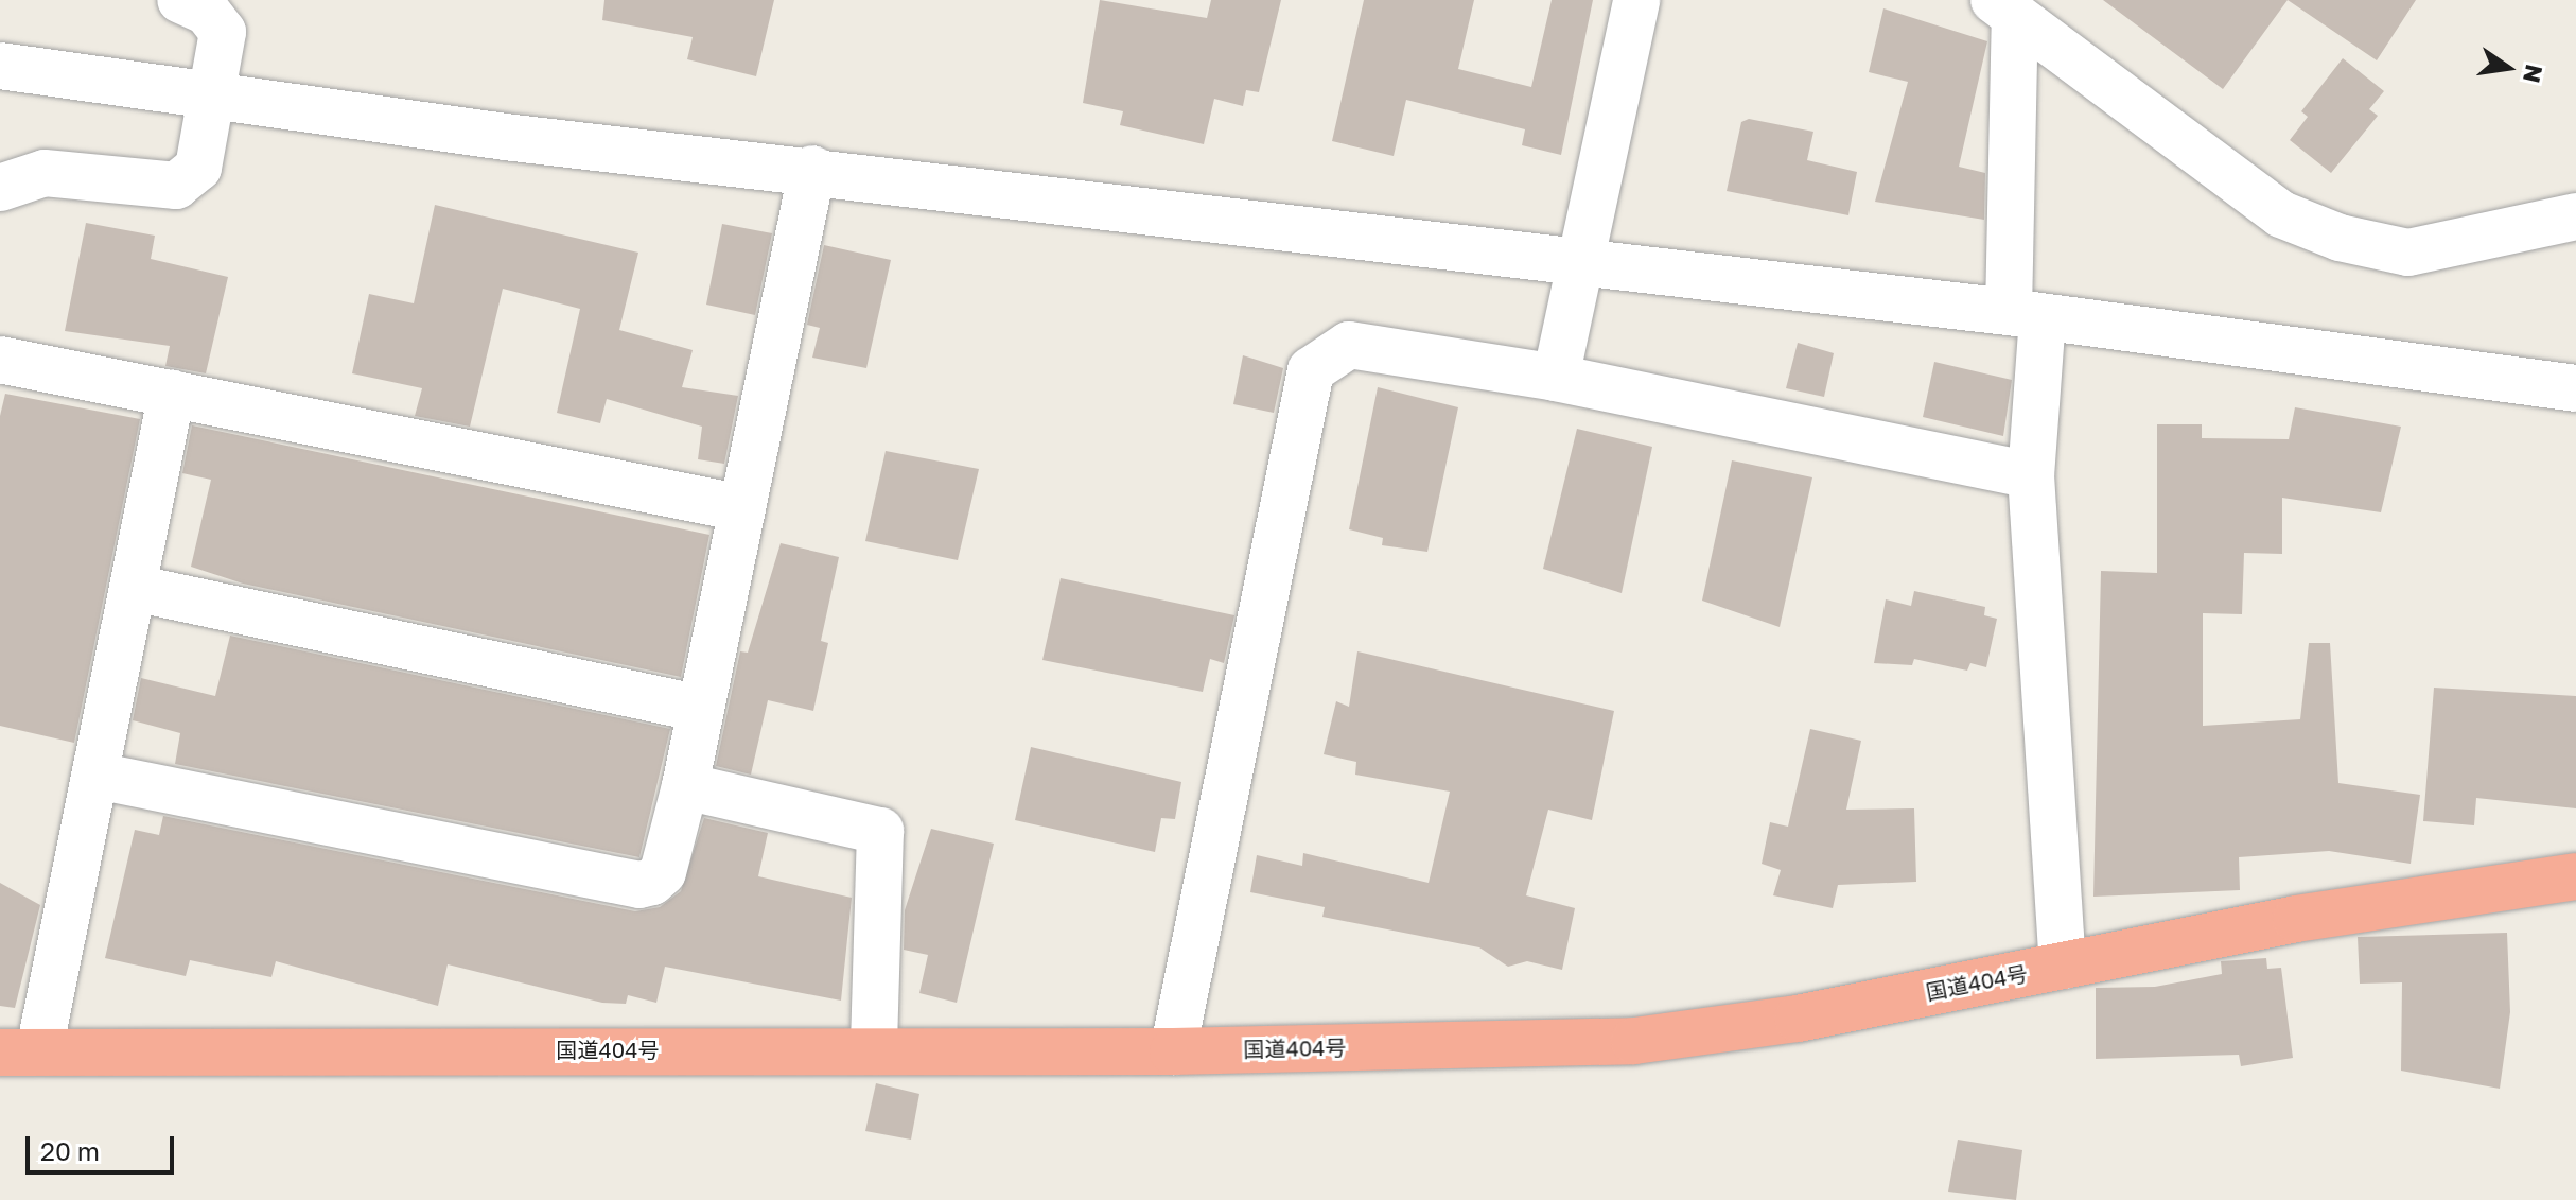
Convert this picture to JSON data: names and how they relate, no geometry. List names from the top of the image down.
{
  "streets": {
    "highway": ["国道404号"]
  },
  "scale_bar": "20 m",
  "north": "right"
}
